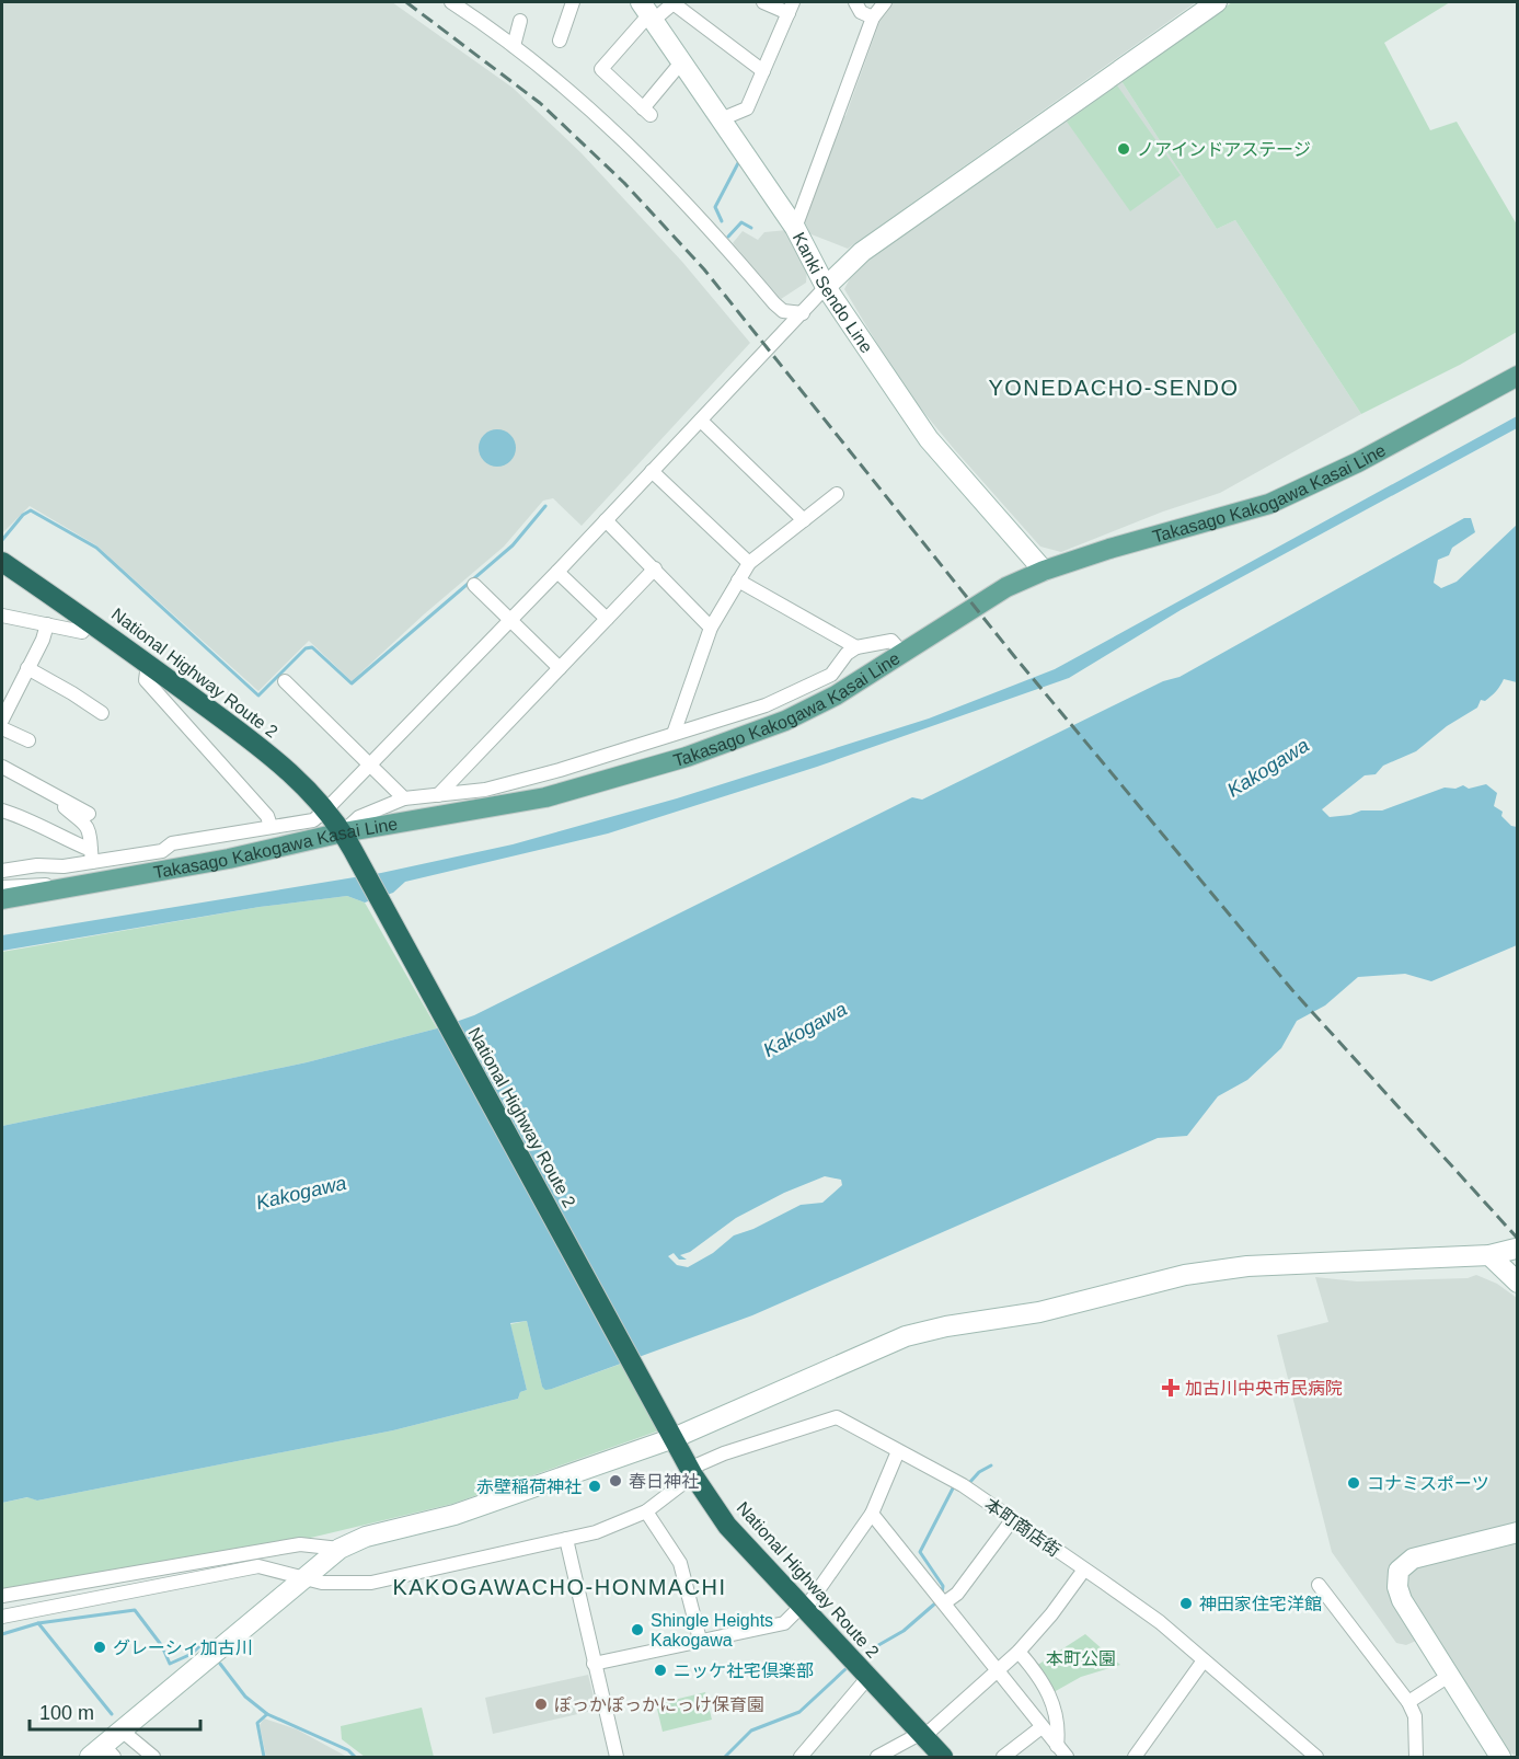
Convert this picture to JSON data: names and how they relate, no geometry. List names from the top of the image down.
{
  "streets": {
    "highway": ["National Highway Route 2"],
    "main road": ["Takasago Kakogawa Kasai Line"],
    "street": ["Kanki Sendo Line", "本町商店街"]
  },
  "crossings": [
    ["Kanki Sendo Line", "Takasago Kakogawa Kasai Line"],
    ["Takasago Kakogawa Kasai Line", "National Highway Route 2"],
    ["National Highway Route 2", "本町商店街"]
  ],
  "districts": ["YONEDACHO-SENDO", "KAKOGAWACHO-HONMACHI"],
  "water": ["Kakogawa"],
  "parks": ["本町公園"],
  "places": {
    "other": [
      "ノアインドアステージ",
      "春日神社",
      "コナミスポーツ",
      "赤壁稲荷神社",
      "神田家住宅洋館",
      "Shingle Heights Kakogawa",
      "グレーシィ加古川",
      "ニッケ社宅倶楽部",
      "ぽっかぽっかにっけ保育園"
    ],
    "health": ["加古川中央市民病院"]
  },
  "scale_bar": "100 m"
}
